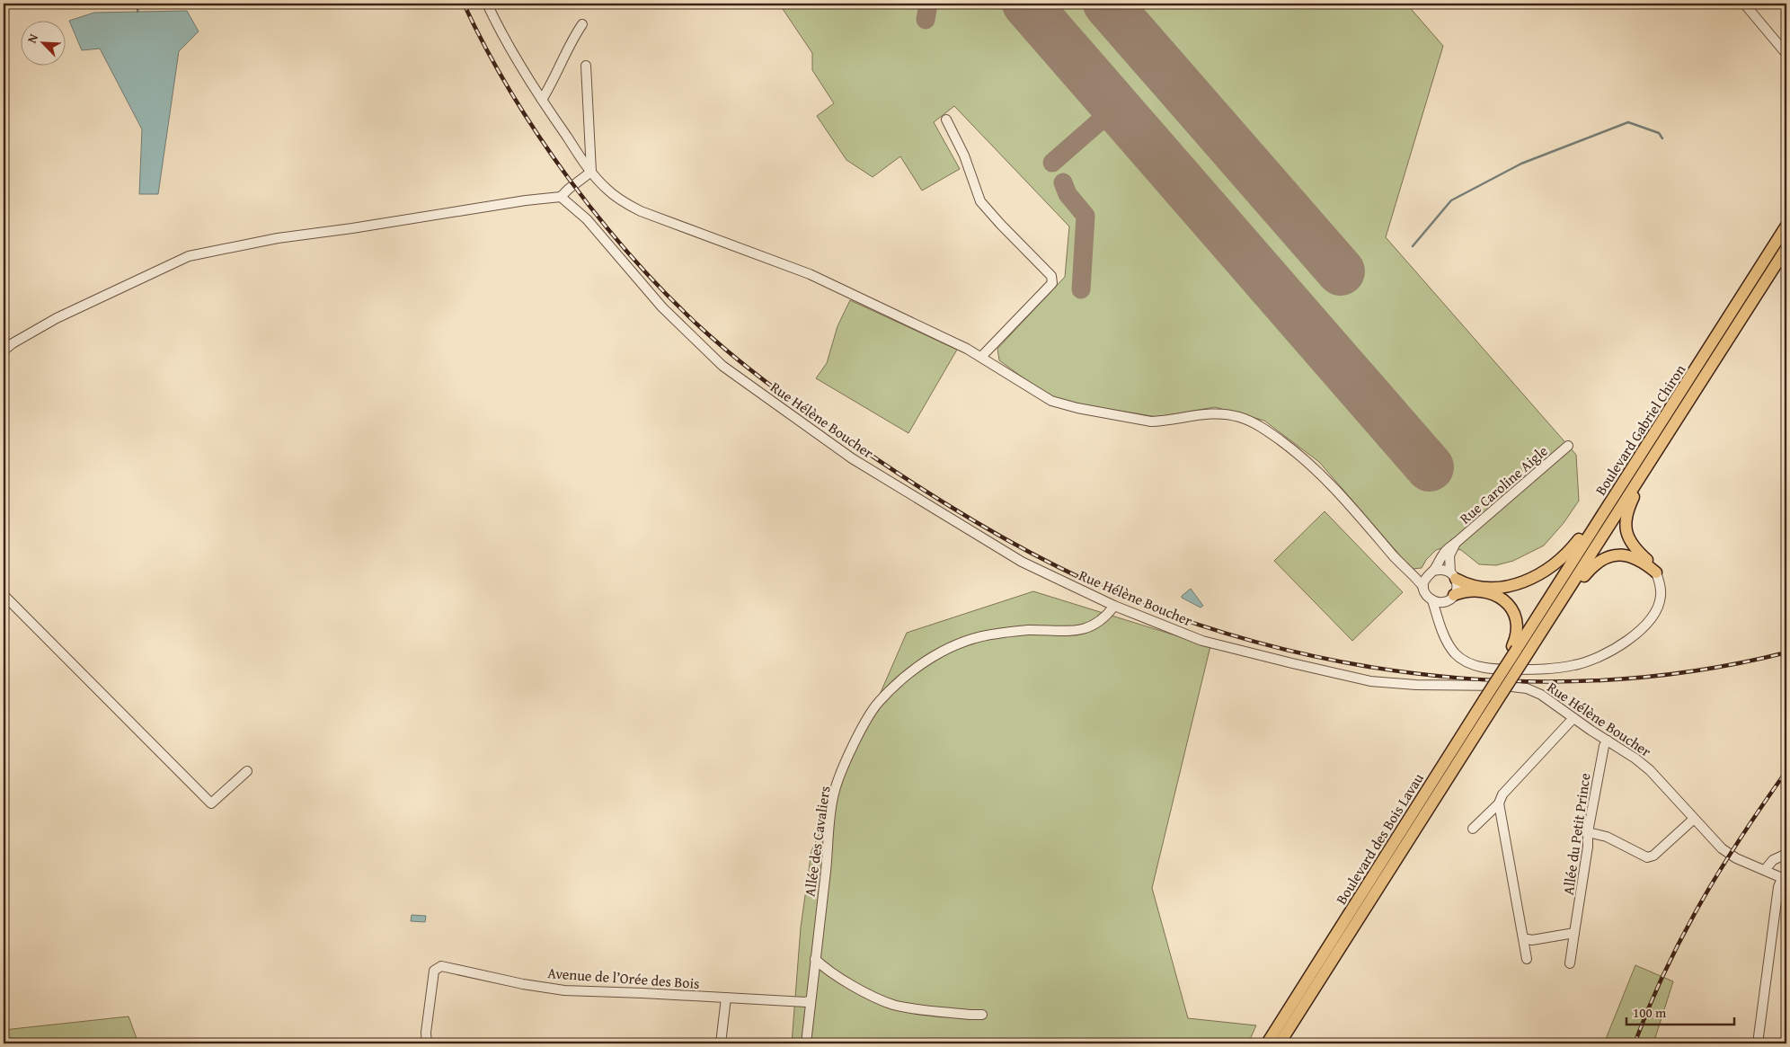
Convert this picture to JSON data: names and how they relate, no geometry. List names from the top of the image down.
{
  "streets": {
    "main road": ["Boulevard Gabriel Chiron", "Boulevard des Bois Lavau"],
    "street": [
      "Rue Hélène Boucher",
      "Rue Caroline Aigle",
      "Allée du Petit Prince",
      "Allée des Cavaliers",
      "Avenue de l’Orée des Bois"
    ]
  },
  "crossings": [
    ["Rue Hélène Boucher", "Allée du Petit Prince"],
    ["Rue Hélène Boucher", "Allée des Cavaliers"],
    ["Boulevard Gabriel Chiron", "Boulevard des Bois Lavau"],
    ["Allée des Cavaliers", "Avenue de l’Orée des Bois"]
  ],
  "scale_bar": "100 m",
  "north": "top left"
}
